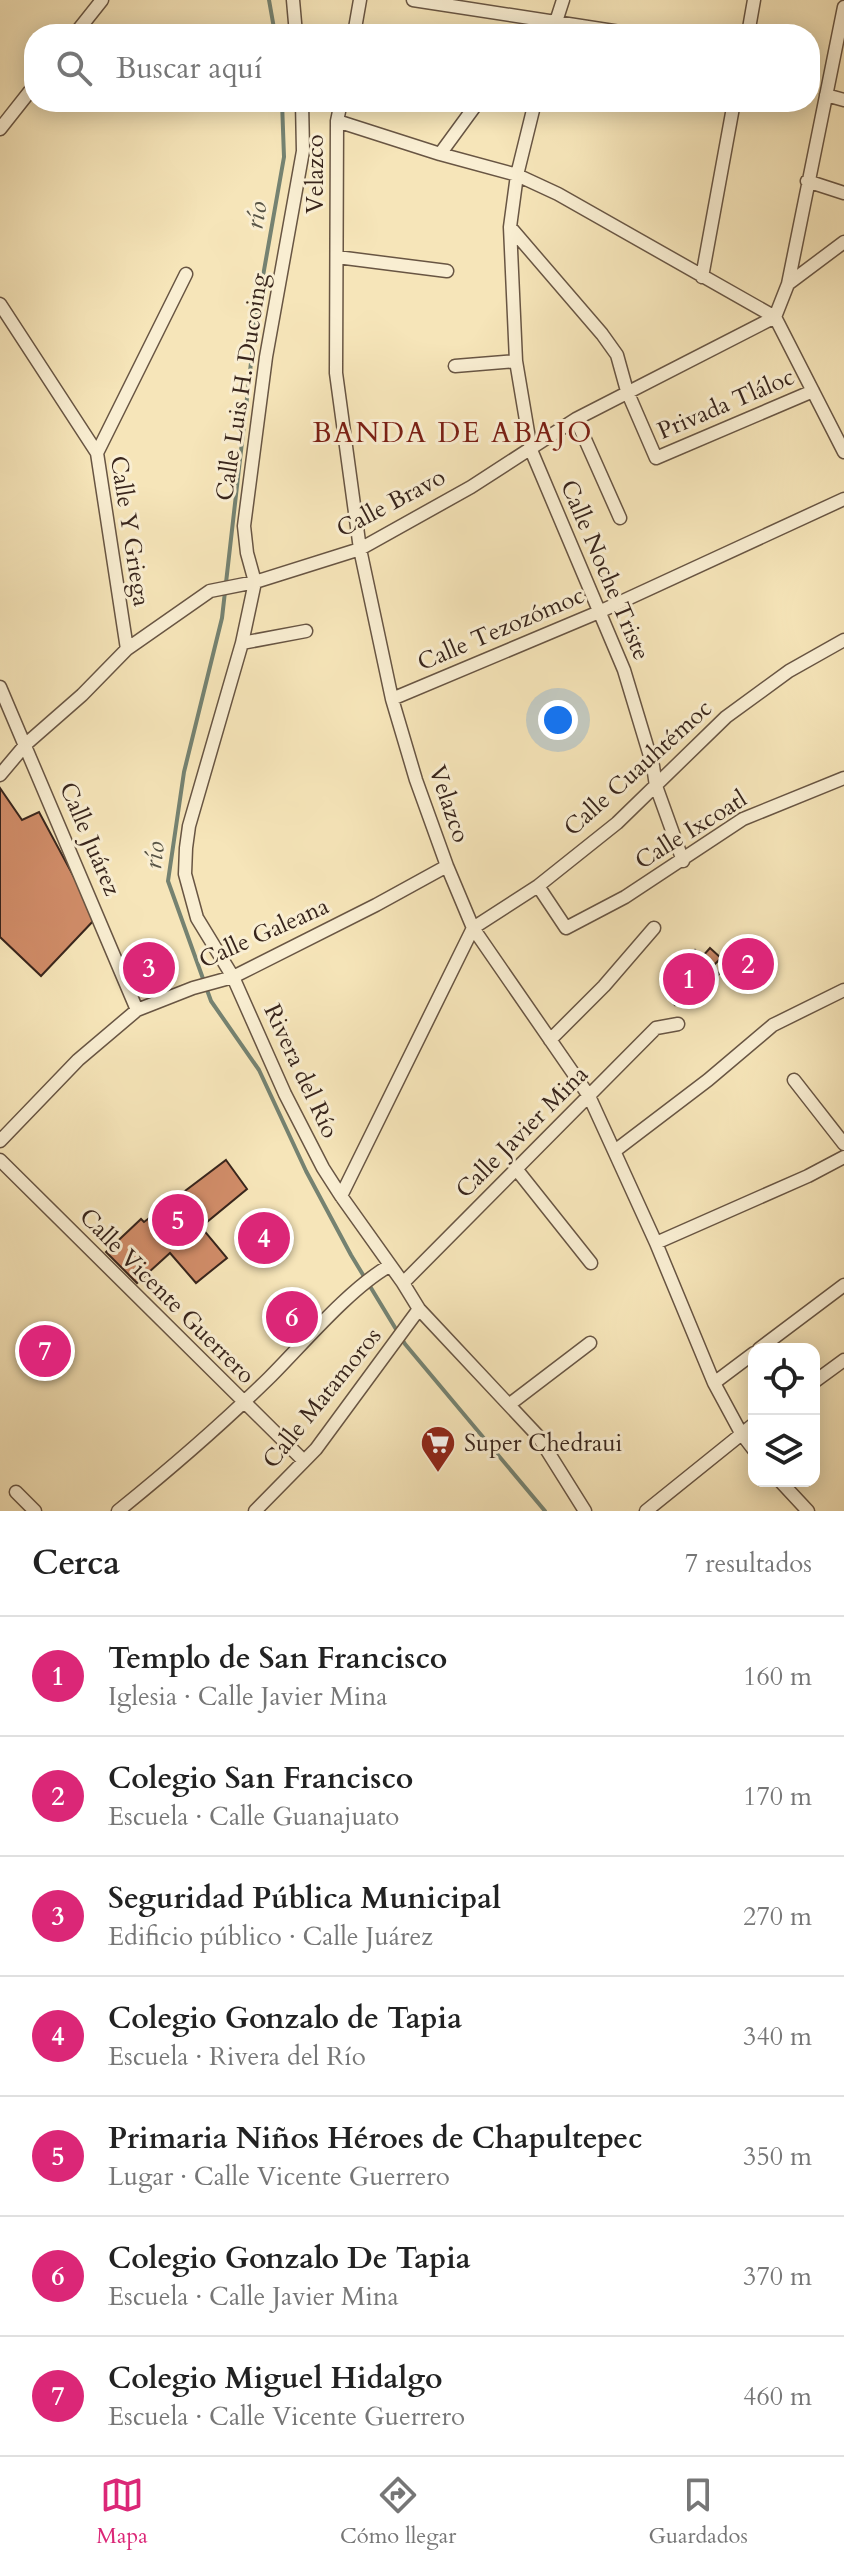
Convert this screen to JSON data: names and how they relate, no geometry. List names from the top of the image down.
{
  "streets": {
    "street": [
      "Velazco",
      "Calle Luis H. Ducoing",
      "Privada Tláloc",
      "Calle Bravo",
      "Calle Y Griega",
      "Calle Noche Triste",
      "Calle Tezozómoc",
      "Calle Cuauhtémoc",
      "Calle Ixcoatl",
      "Calle Juárez",
      "Calle Galeana",
      "Rivera del Río",
      "Calle Javier Mina",
      "Calle Vicente Guerrero",
      "Calle Matamoros"
    ]
  },
  "crossings": [
    ["Velazco", "Calle Bravo"],
    ["Velazco", "Calle Tezozómoc"],
    ["Velazco", "Calle Cuauhtémoc"],
    ["Velazco", "Calle Galeana"],
    ["Velazco", "Calle Javier Mina"],
    ["Calle Luis H. Ducoing", "Calle Bravo"],
    ["Calle Luis H. Ducoing", "Rivera del Río"],
    ["Privada Tláloc", "Calle Bravo"],
    ["Calle Bravo", "Calle Y Griega"],
    ["Calle Bravo", "Calle Noche Triste"],
    ["Calle Bravo", "Calle Juárez"],
    ["Calle Bravo", "Rivera del Río"],
    ["Calle Noche Triste", "Calle Tezozómoc"],
    ["Calle Noche Triste", "Calle Cuauhtémoc"],
    ["Calle Noche Triste", "Calle Ixcoatl"],
    ["Calle Cuauhtémoc", "Calle Ixcoatl"],
    ["Calle Juárez", "Calle Galeana"],
    ["Calle Galeana", "Rivera del Río"],
    ["Rivera del Río", "Calle Javier Mina"],
    ["Rivera del Río", "Calle Matamoros"],
    ["Calle Vicente Guerrero", "Calle Matamoros"]
  ],
  "districts": ["BANDA DE ABAJO"],
  "water": ["río"],
  "places": {
    "supermarket": ["Super Chedraui"]
  },
  "page": {
    "search": "Buscar aquí",
    "pins": [
      "2",
      "3",
      "1",
      "5",
      "4",
      "6",
      "7"
    ],
    "heading": ["Cerca", "7 resultados"],
    "list": [
      {
        "mark": "1",
        "name": "Templo de San Francisco",
        "note": "Iglesia · Calle Javier Mina",
        "value": "160 m"
      },
      {
        "mark": "2",
        "name": "Colegio San Francisco",
        "note": "Escuela · Calle Guanajuato",
        "value": "170 m"
      },
      {
        "mark": "3",
        "name": "Seguridad Pública Municipal",
        "note": "Edificio público · Calle Juárez",
        "value": "270 m"
      },
      {
        "mark": "4",
        "name": "Colegio Gonzalo de Tapia",
        "note": "Escuela · Rivera del Río",
        "value": "340 m"
      },
      {
        "mark": "5",
        "name": "Primaria Niños Héroes de Chapultepec",
        "note": "Lugar · Calle Vicente Guerrero",
        "value": "350 m"
      },
      {
        "mark": "6",
        "name": "Colegio Gonzalo De Tapia",
        "note": "Escuela · Calle Javier Mina",
        "value": "370 m"
      },
      {
        "mark": "7",
        "name": "Colegio Miguel Hidalgo",
        "note": "Escuela · Calle Vicente Guerrero",
        "value": "460 m"
      }
    ],
    "nav": ["Mapa", "Cómo llegar", "Guardados"]
  }
}
